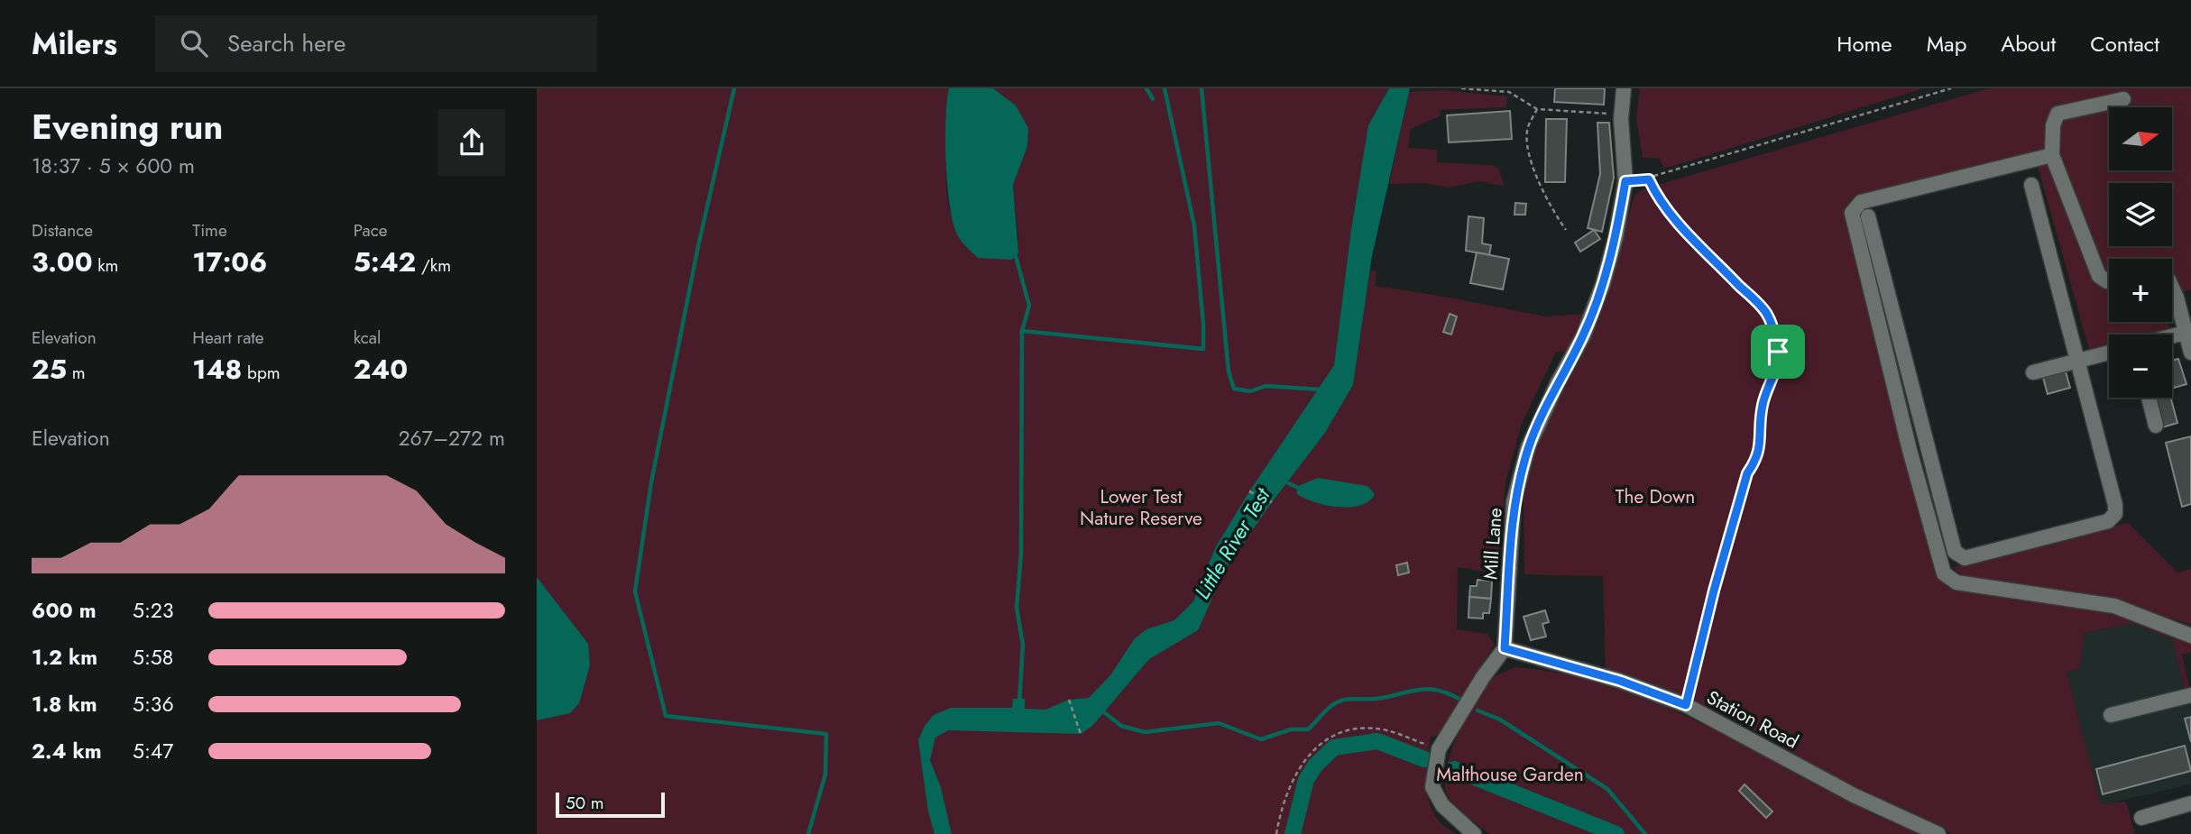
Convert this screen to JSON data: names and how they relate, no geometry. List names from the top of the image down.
{
  "streets": {
    "street": ["Mill Lane", "Station Road"]
  },
  "crossings": [
    ["Mill Lane", "Station Road"]
  ],
  "water": ["Little River Test"],
  "parks": ["Lower Test Nature Reserve", "The Down", "Malthouse Garden"],
  "scale_bar": "50 m",
  "north": "right",
  "page": {
    "header": "Milers",
    "search": "Search here",
    "nav": [
      "Home",
      "Map",
      "About",
      "Contact"
    ],
    "heading": ["Evening run", "18:37 · 5 × 600 m"],
    "map_buttons": ["+", "−"],
    "stats": [
      ["Distance", "3.00 km"],
      ["Time", "17:06"],
      ["Pace", "5:42 /km"],
      ["Elevation", "25 m"],
      ["Heart rate", "148 bpm"],
      ["kcal", "240"]
    ],
    "chart": ["Elevation", "267–272 m"],
    "list": [
      {
        "name": "600 m",
        "note": "5:23"
      },
      {
        "name": "1.2 km",
        "note": "5:58"
      },
      {
        "name": "1.8 km",
        "note": "5:36"
      },
      {
        "name": "2.4 km",
        "note": "5:47"
      }
    ],
    "scale": "50 m"
  }
}
